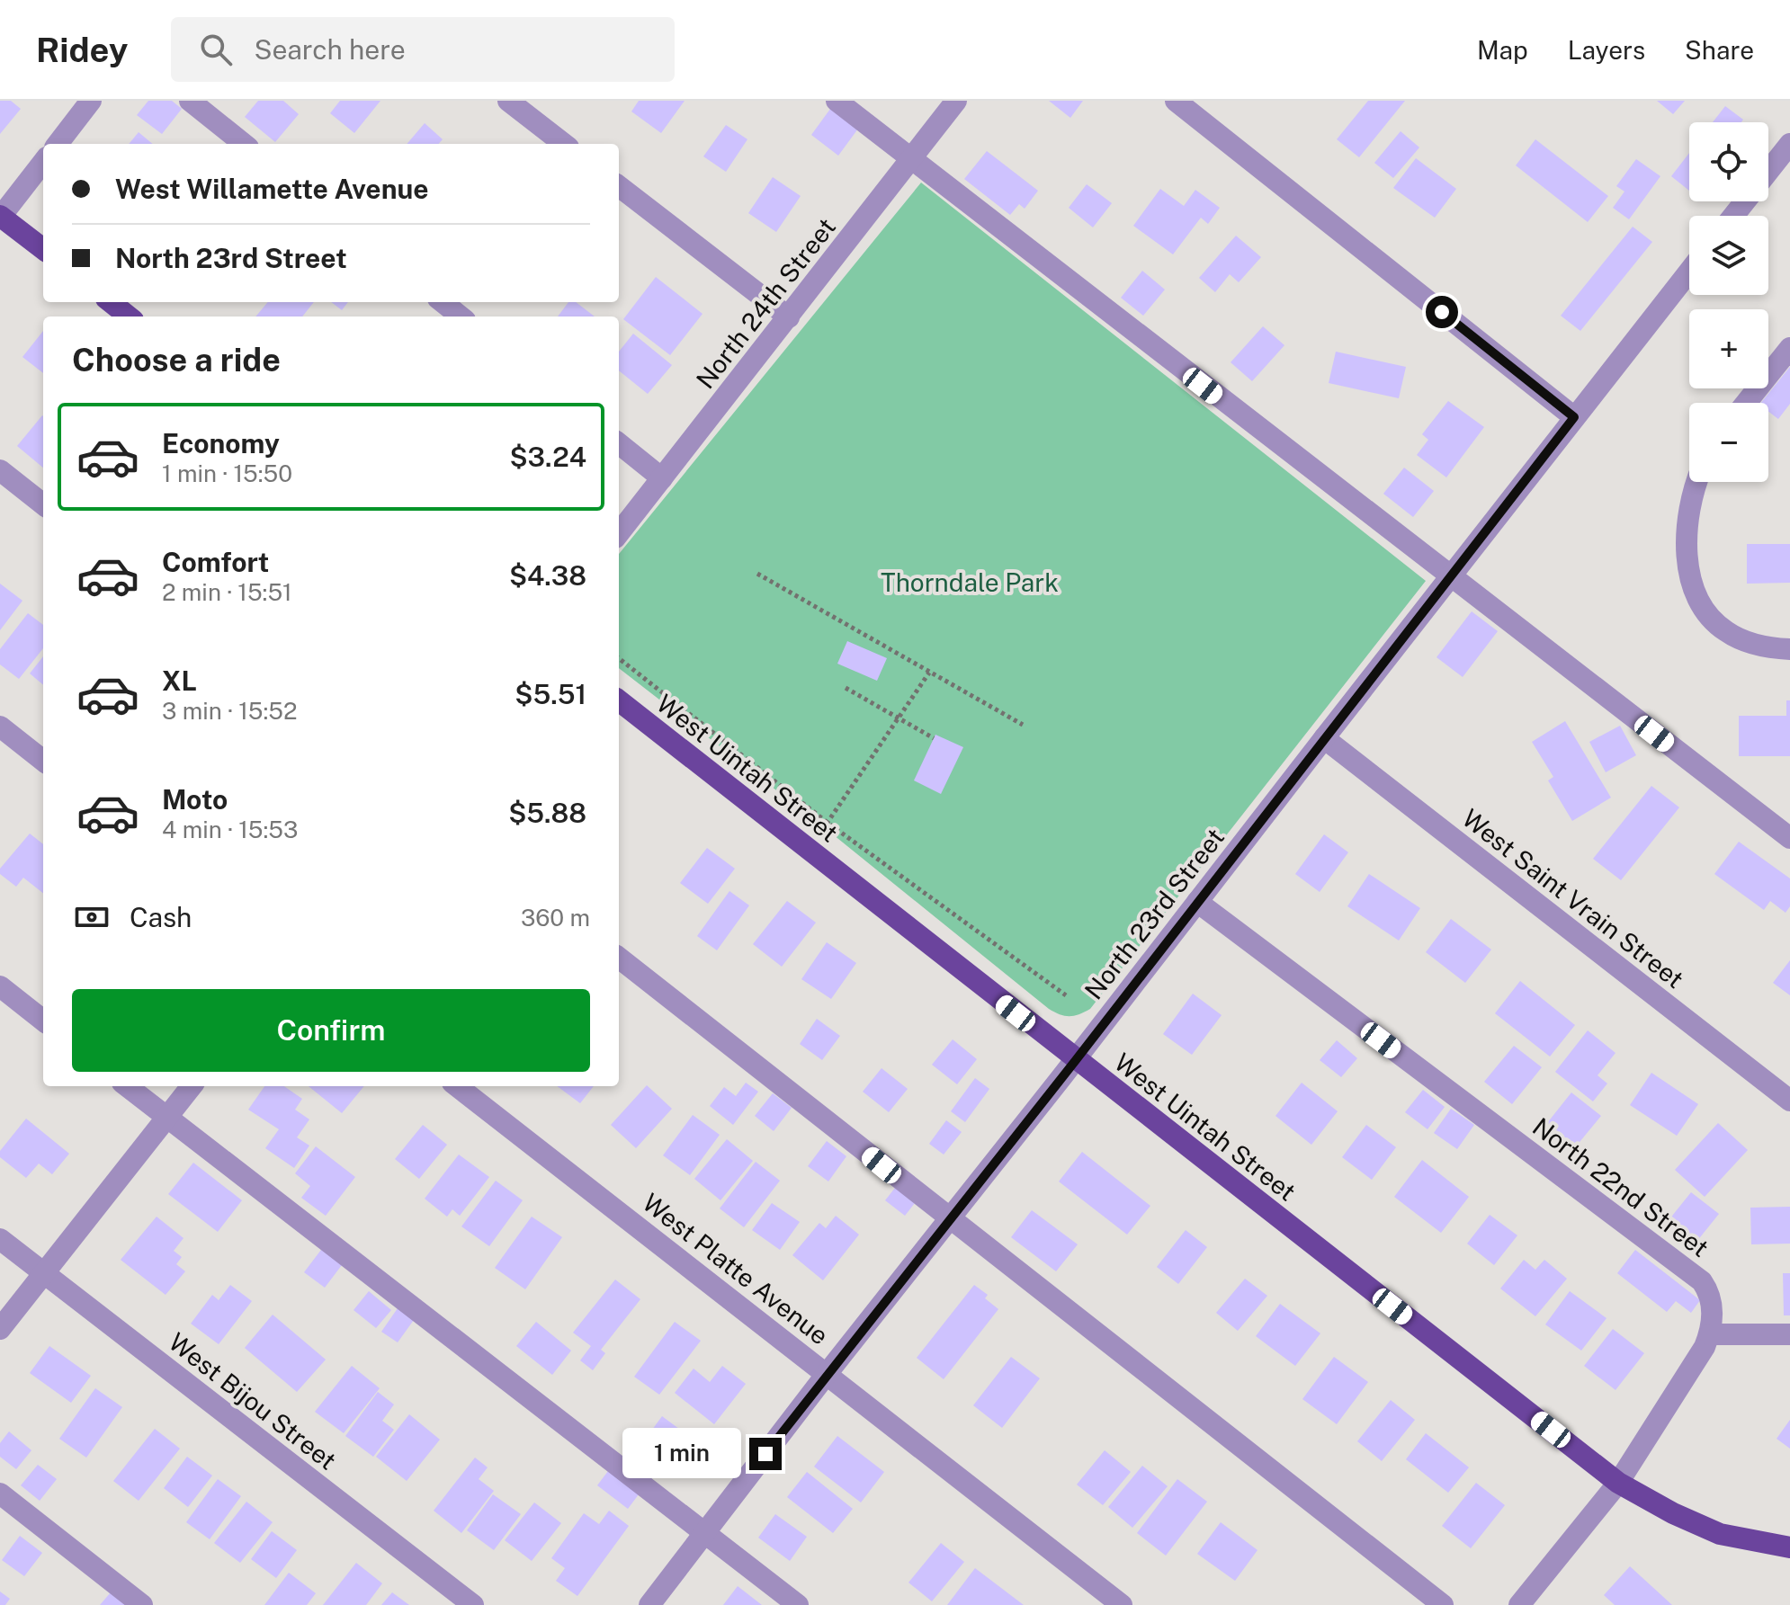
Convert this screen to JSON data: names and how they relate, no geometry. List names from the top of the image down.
{
  "streets": {
    "main road": ["West Uintah Street"],
    "street": [
      "North 24th Street",
      "West Saint Vrain Street",
      "North 23rd Street",
      "North 22nd Street",
      "West Platte Avenue",
      "West Bijou Street"
    ]
  },
  "crossings": [
    ["West Uintah Street", "North 23rd Street"],
    ["West Uintah Street", "North 22nd Street"],
    ["West Saint Vrain Street", "North 23rd Street"],
    ["North 23rd Street", "North 22nd Street"],
    ["North 23rd Street", "West Platte Avenue"]
  ],
  "parks": ["Thorndale Park"],
  "page": {
    "header": "Ridey",
    "search": "Search here",
    "nav": ["Map", "Layers", "Share"],
    "map_buttons": ["+", "−"],
    "banner": ["West Willamette Avenue", "North 23rd Street"],
    "heading": "Choose a ride",
    "list": [
      {
        "name": "Economy",
        "note": "1 min · 15:50",
        "value": "$3.24"
      },
      {
        "name": "Comfort",
        "note": "2 min · 15:51",
        "value": "$4.38"
      },
      {
        "name": "XL",
        "note": "3 min · 15:52",
        "value": "$5.51"
      },
      {
        "name": "Moto",
        "note": "4 min · 15:53",
        "value": "$5.88"
      }
    ],
    "pay": ["Cash", "360 m"],
    "buttons": "Confirm",
    "bubble": "1 min"
  }
}
